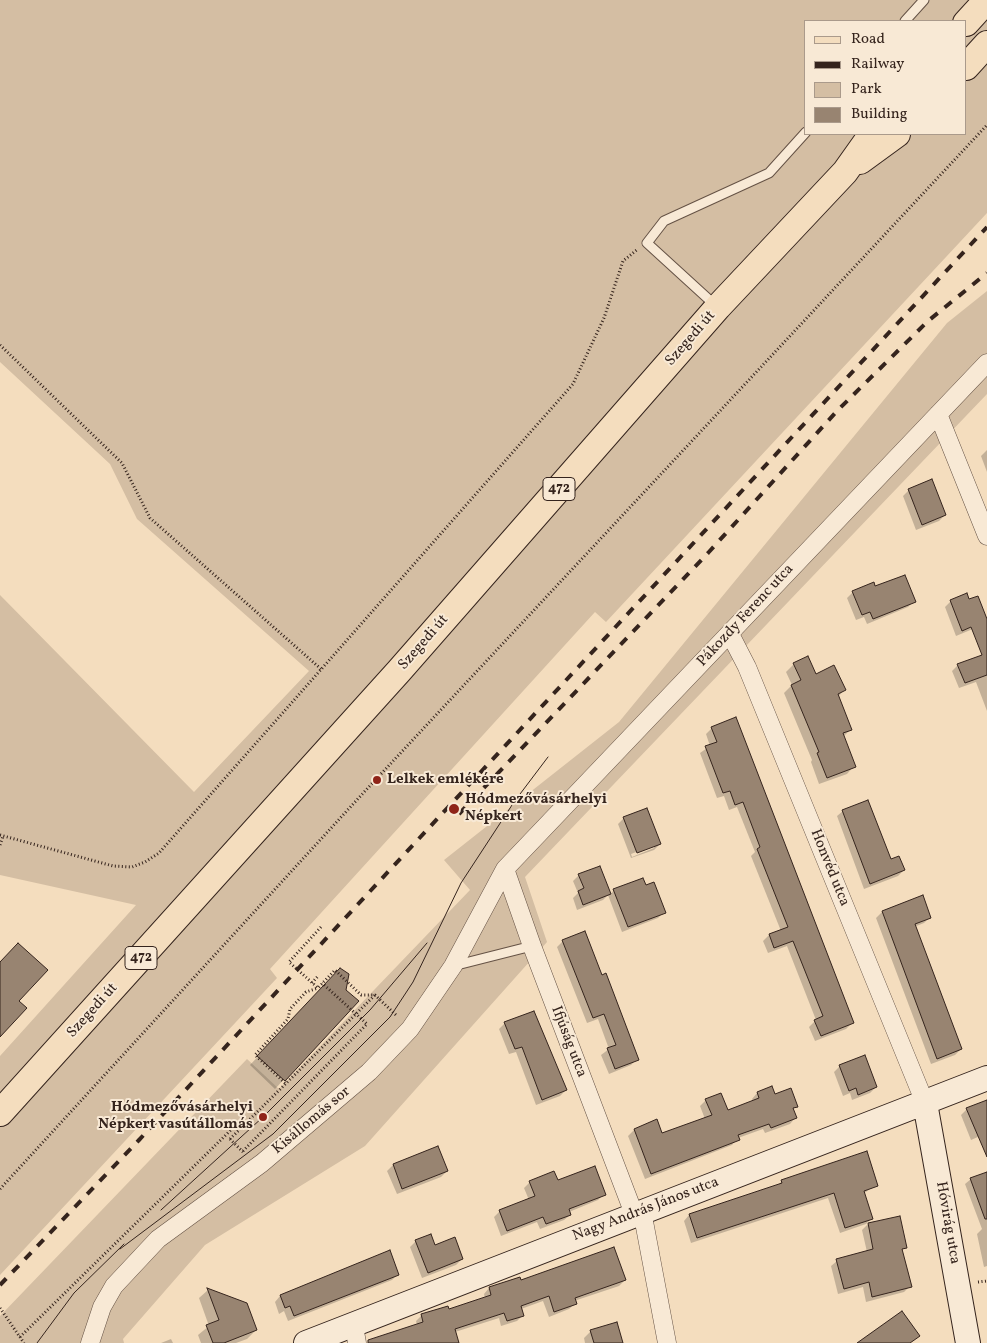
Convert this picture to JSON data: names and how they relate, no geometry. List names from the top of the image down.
{
  "streets": {
    "main road": ["Szegedi út", "472"],
    "street": [
      "Pákozdy Ferenc utca",
      "Honvéd utca",
      "Ifjúság utca",
      "Kisállomás sor",
      "Nagy András János utca",
      "Hóvirág utca"
    ]
  },
  "crossings": [
    ["Pákozdy Ferenc utca", "Honvéd utca"],
    ["Pákozdy Ferenc utca", "Ifjúság utca"],
    ["Pákozdy Ferenc utca", "Kisállomás sor"],
    ["Honvéd utca", "Nagy András János utca"],
    ["Honvéd utca", "Hóvirág utca"],
    ["Ifjúság utca", "Kisállomás sor"],
    ["Ifjúság utca", "Nagy András János utca"],
    ["Nagy András János utca", "Hóvirág utca"]
  ],
  "places": ["Lelkek emlékére", "Hódmezővásárhelyi Népkert", "Hódmezővásárhelyi Népkert vasútállomás"],
  "legend": [
    "Road",
    "Railway",
    "Park",
    "Building"
  ]
}
